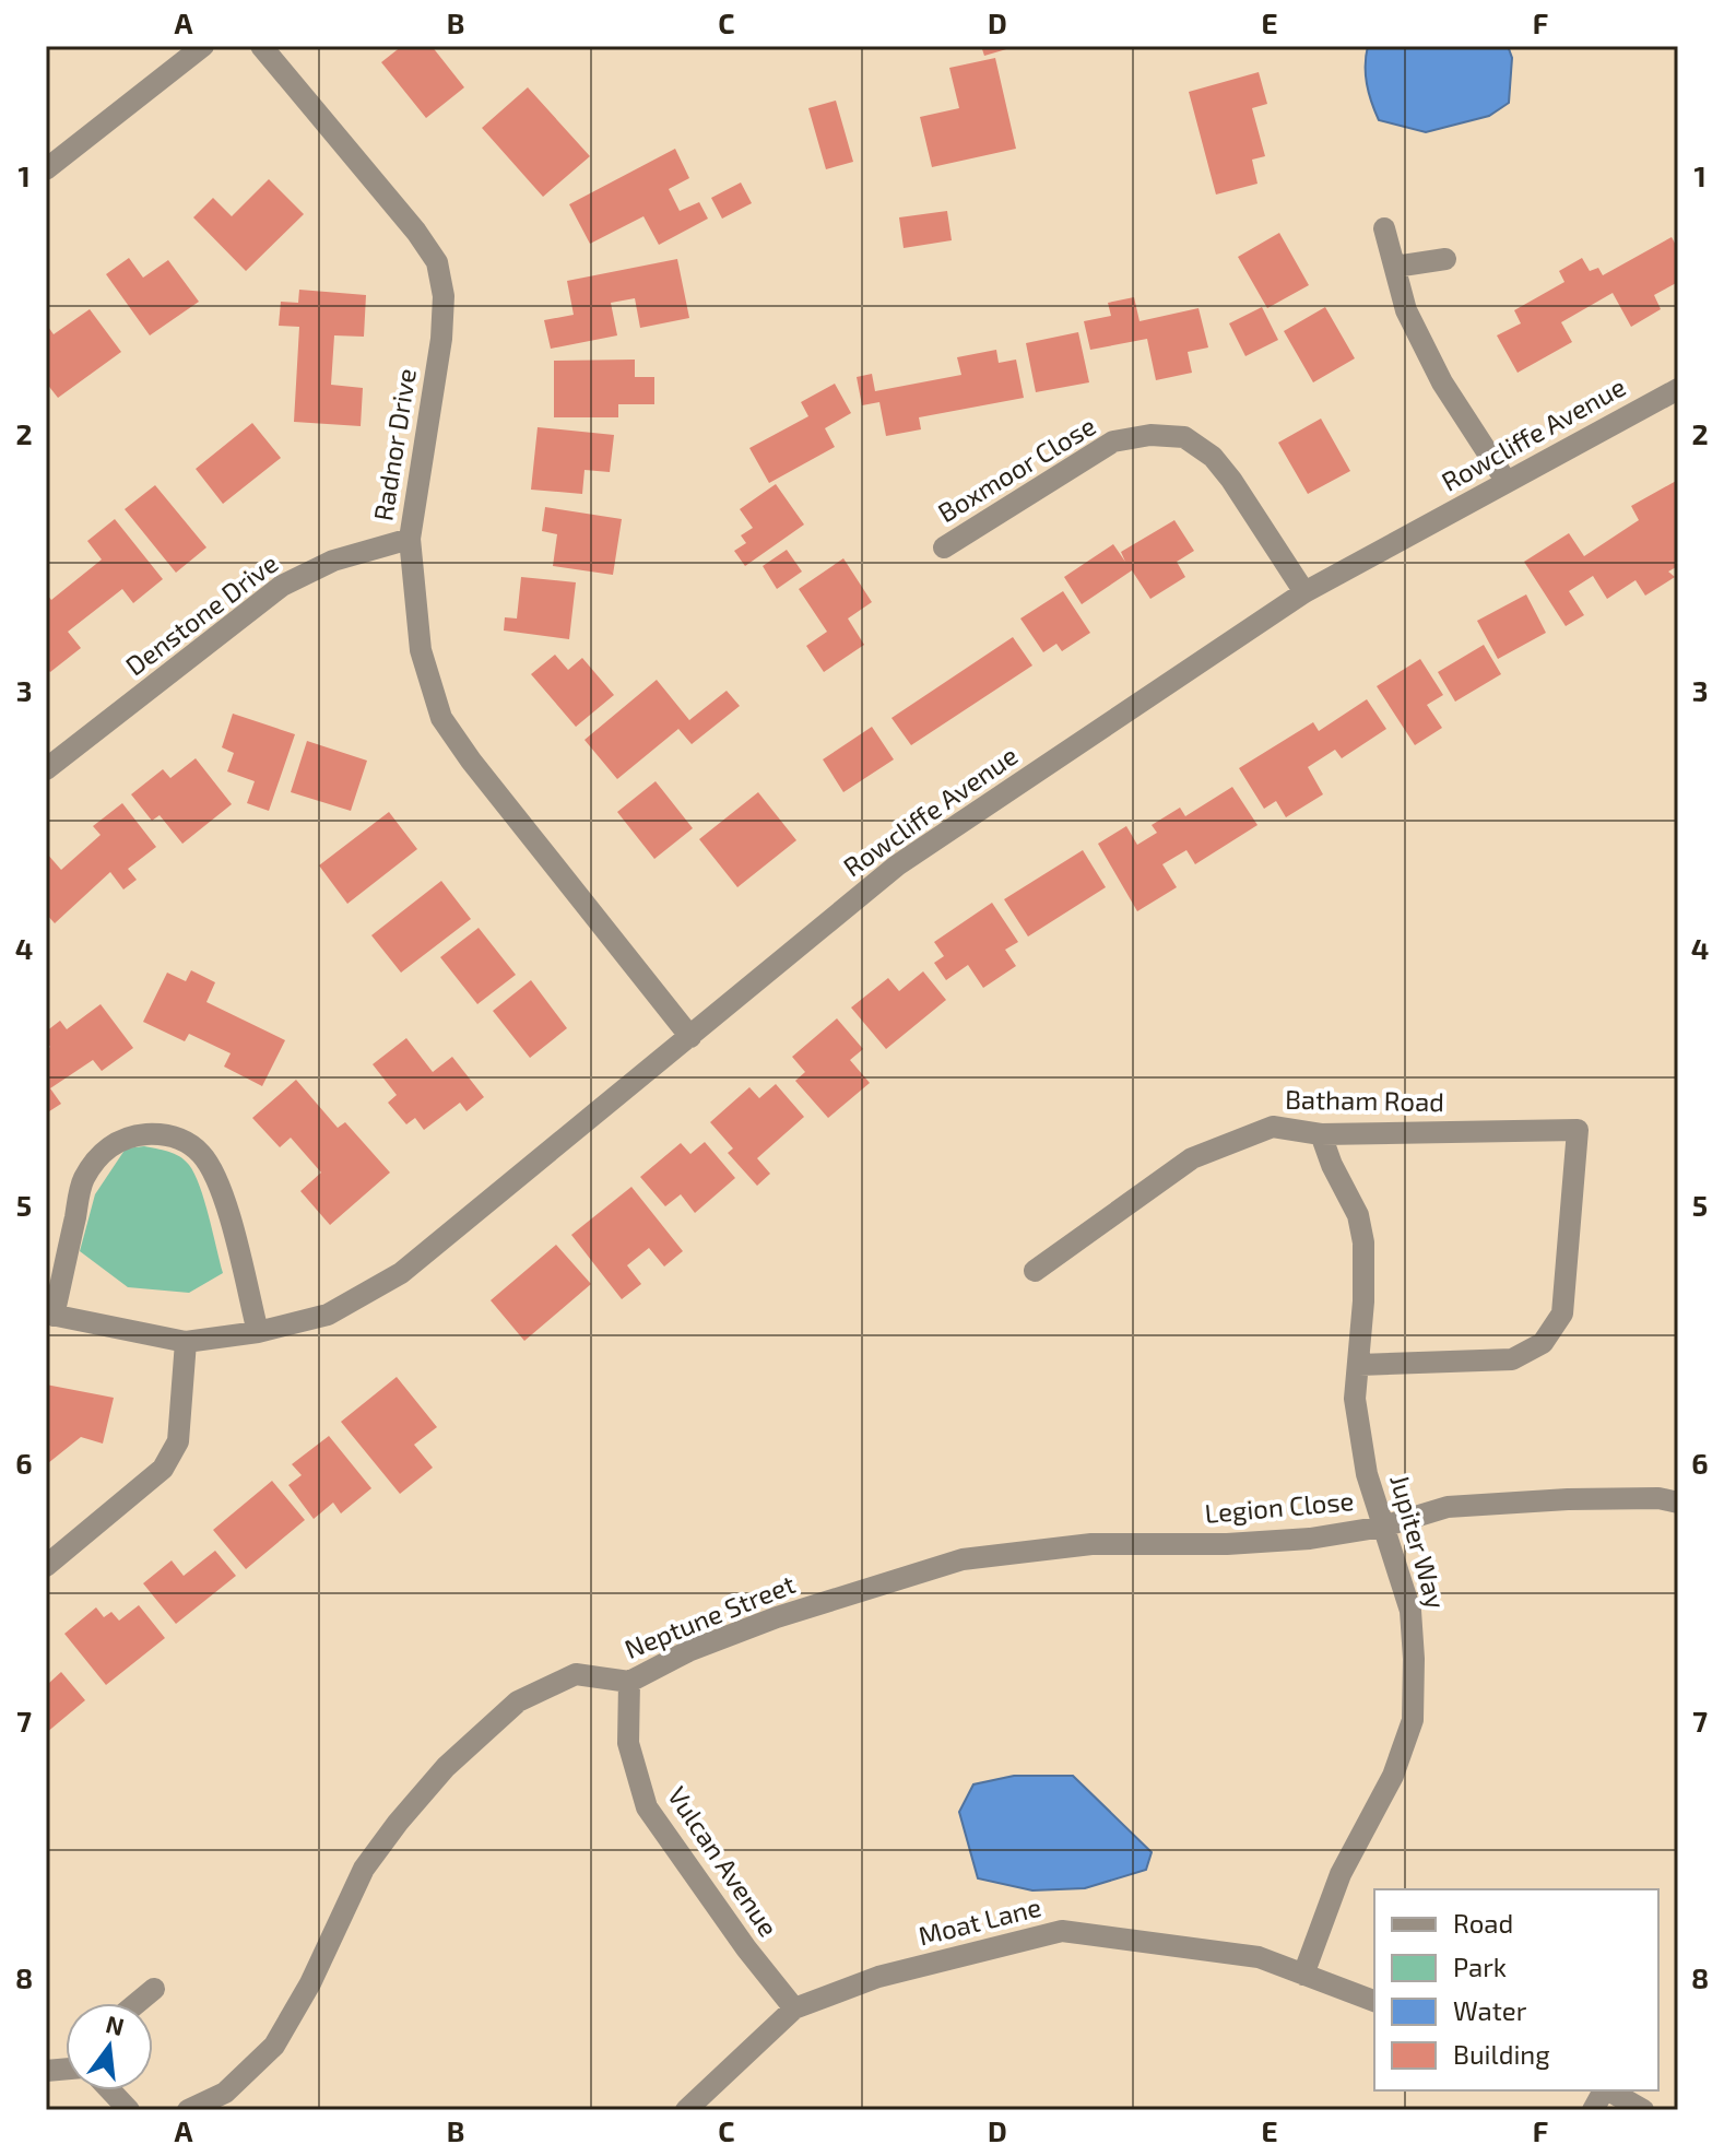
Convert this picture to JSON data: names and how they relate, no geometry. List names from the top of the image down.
{
  "streets": {
    "street": [
      "Rowcliffe Avenue",
      "Radnor Drive",
      "Boxmoor Close",
      "Denstone Drive",
      "Batham Road",
      "Legion Close",
      "Jupiter Way",
      "Neptune Street",
      "Vulcan Avenue",
      "Moat Lane"
    ]
  },
  "crossings": [
    ["Rowcliffe Avenue", "Radnor Drive"],
    ["Rowcliffe Avenue", "Boxmoor Close"],
    ["Radnor Drive", "Denstone Drive"],
    ["Batham Road", "Jupiter Way"],
    ["Legion Close", "Jupiter Way"],
    ["Legion Close", "Neptune Street"],
    ["Jupiter Way", "Moat Lane"],
    ["Neptune Street", "Vulcan Avenue"],
    ["Vulcan Avenue", "Moat Lane"]
  ],
  "legend": [
    "Road",
    "Park",
    "Water",
    "Building"
  ],
  "north": "top",
  "grid": {
    "columns": [
      "A",
      "B",
      "C",
      "D",
      "E",
      "F"
    ],
    "rows": [
      "1",
      "2",
      "3",
      "4",
      "5",
      "6",
      "7",
      "8"
    ]
  }
}
